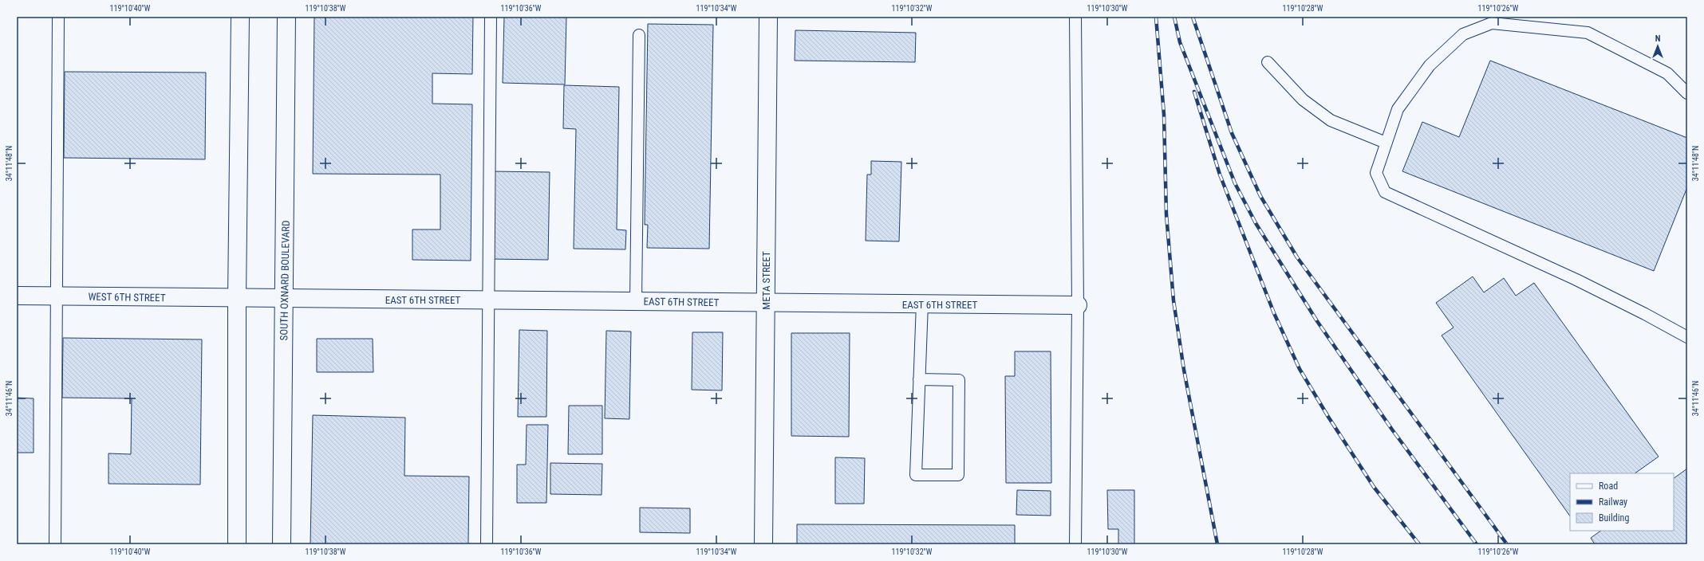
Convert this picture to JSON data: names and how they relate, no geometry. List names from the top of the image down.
{
  "streets": {
    "street": [
      "SOUTH OXNARD BOULEVARD",
      "META STREET",
      "WEST 6TH STREET",
      "EAST 6TH STREET"
    ]
  },
  "crossings": [
    ["SOUTH OXNARD BOULEVARD", "WEST 6TH STREET"],
    ["SOUTH OXNARD BOULEVARD", "EAST 6TH STREET"],
    ["META STREET", "EAST 6TH STREET"],
    ["WEST 6TH STREET", "EAST 6TH STREET"]
  ],
  "legend": ["Road", "Railway", "Building"],
  "north": "top",
  "coordinates": [
    "119°10'40\"W",
    "119°10'38\"W",
    "119°10'36\"W",
    "119°10'34\"W",
    "119°10'32\"W",
    "119°10'30\"W",
    "119°10'28\"W",
    "119°10'26\"W",
    "34°11'48\"N",
    "34°11'46\"N"
  ]
}
